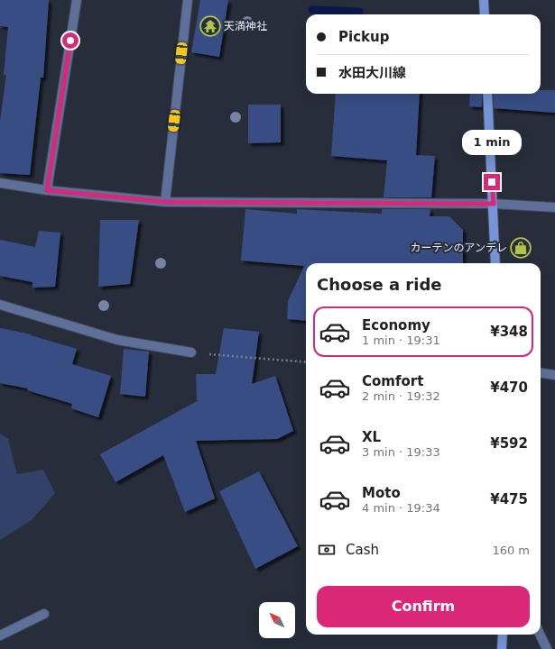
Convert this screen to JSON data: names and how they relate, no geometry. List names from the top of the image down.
{
  "places": {
    "temple": ["天満神社"],
    "shop": ["カーテンのアンデレ"]
  },
  "north": "top left",
  "page": {
    "banner": ["Pickup", "水田大川線"],
    "bubble": "1 min",
    "heading": "Choose a ride",
    "list": [
      {
        "name": "Economy",
        "note": "1 min · 19:31",
        "value": "¥348"
      },
      {
        "name": "Comfort",
        "note": "2 min · 19:32",
        "value": "¥470"
      },
      {
        "name": "XL",
        "note": "3 min · 19:33",
        "value": "¥592"
      },
      {
        "name": "Moto",
        "note": "4 min · 19:34",
        "value": "¥475"
      }
    ],
    "pay": ["Cash", "160 m"],
    "buttons": "Confirm"
  }
}
